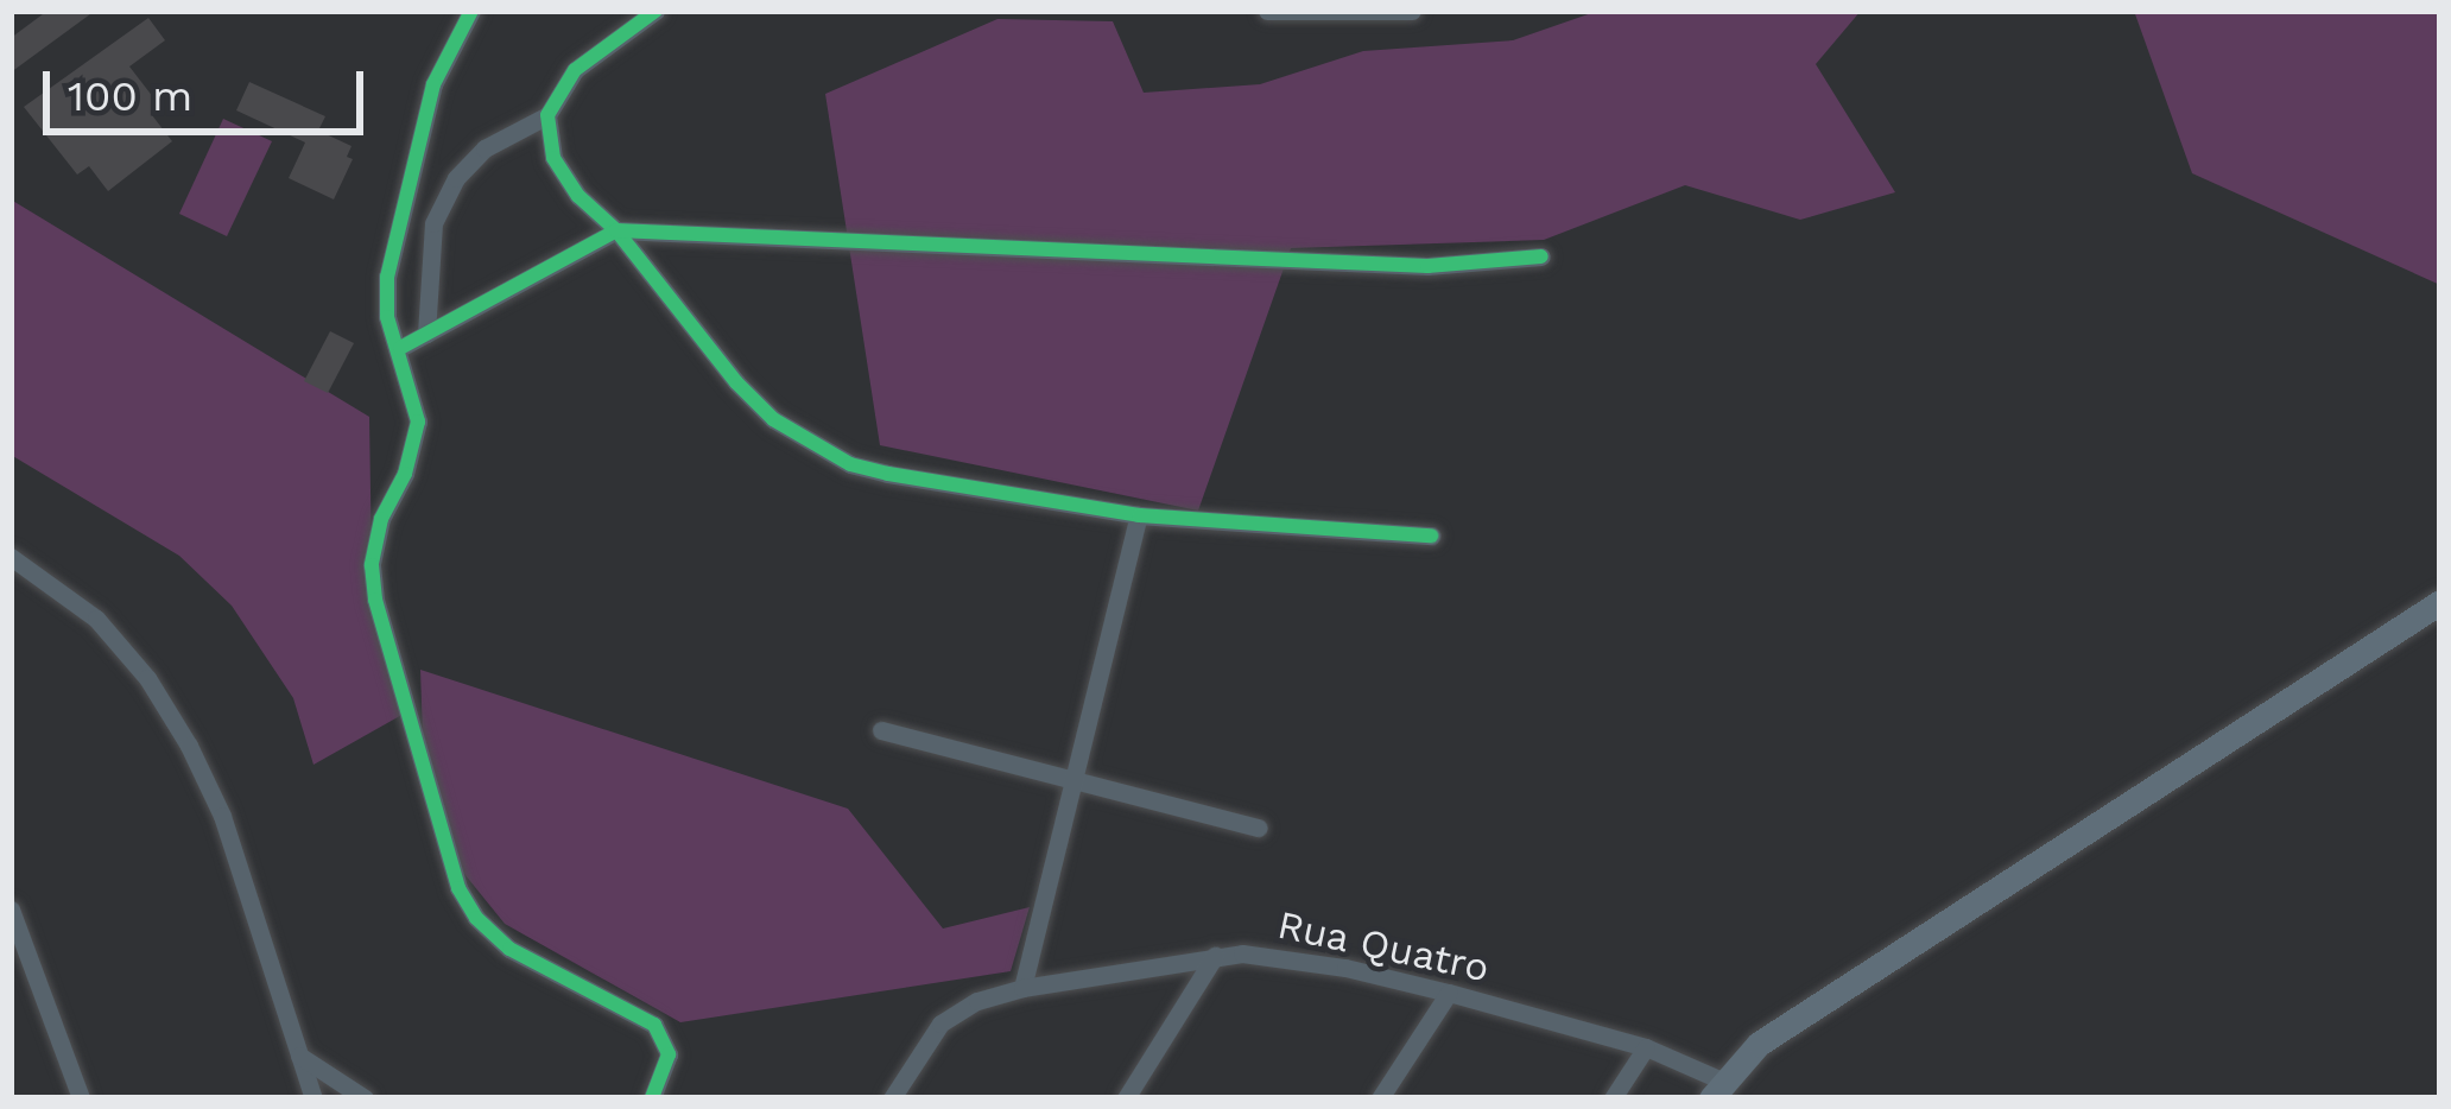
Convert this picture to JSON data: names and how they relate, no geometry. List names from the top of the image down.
{
  "streets": {
    "street": ["Rua Quatro"]
  },
  "scale_bar": "100 m"
}
